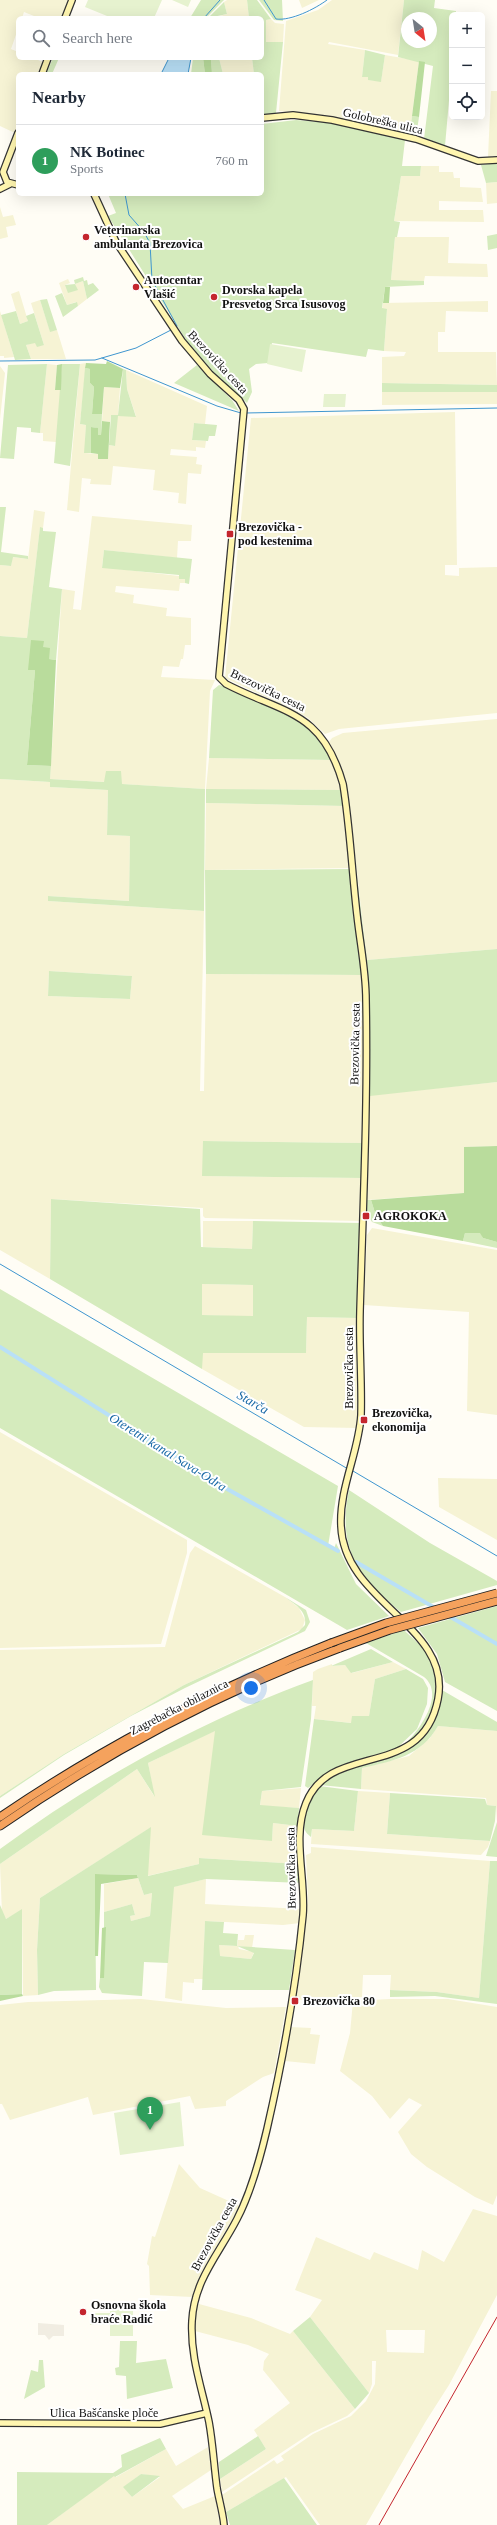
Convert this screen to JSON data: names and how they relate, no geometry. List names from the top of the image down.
{
  "streets": {
    "highway": ["Zagrebačka obilaznica"],
    "main road": ["Golobreška ulica", "Brezovička cesta", "Ulica Bašćanske ploče"]
  },
  "crossings": [
    ["Brezovička cesta", "Ulica Bašćanske ploče"]
  ],
  "water": ["Starča", "Oteretni kanal Sava-Odra"],
  "places": {
    "other": [
      "Veterinarska ambulanta Brezovica",
      "Autocentar Vlašić",
      "Dvorska kapela Presvetog Srca Isusovog",
      "Osnovna škola braće Radić"
    ],
    "transit": [
      "Brezovička - pod kestenima",
      "AGROKOKA",
      "Brezovička, ekonomija",
      "Brezovička 80"
    ]
  },
  "north": "bottom right",
  "page": {
    "map_buttons": ["+", "−"],
    "search": "Search here",
    "heading": "Nearby",
    "list": [
      {
        "mark": "1",
        "name": "NK Botinec",
        "note": "Sports",
        "value": "760 m"
      }
    ],
    "pins": "1"
  }
}
